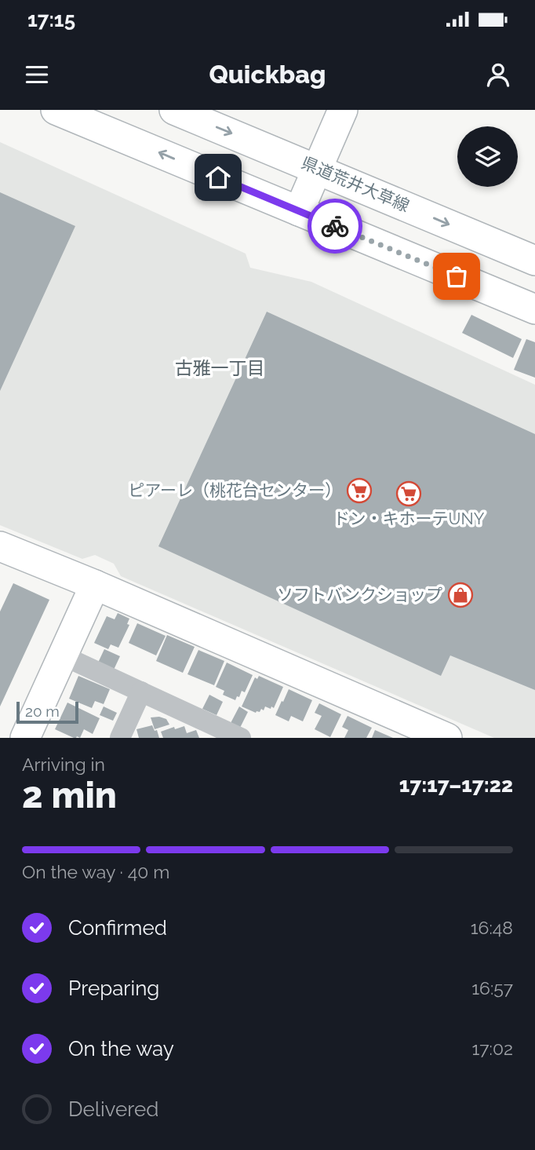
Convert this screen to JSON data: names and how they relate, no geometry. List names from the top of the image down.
{
  "streets": {
    "main road": ["県道荒井大草線"]
  },
  "districts": ["古雅一丁目"],
  "places": {
    "supermarket": ["ピアーレ（桃花台センター）", "ドン・キホーテUNY"],
    "shop": ["ソフトバンクショップ"]
  },
  "scale_bar": "20 m",
  "page": {
    "status": "17:15",
    "header": "Quickbag",
    "scale": "20 m",
    "heading": ["2 min", "Arriving in", "17:17–17:22"],
    "bar": "On the way · 40 m",
    "list": [
      ["Confirmed", "16:48"],
      ["Preparing", "16:57"],
      ["On the way", "17:02"],
      "Delivered"
    ]
  }
}
